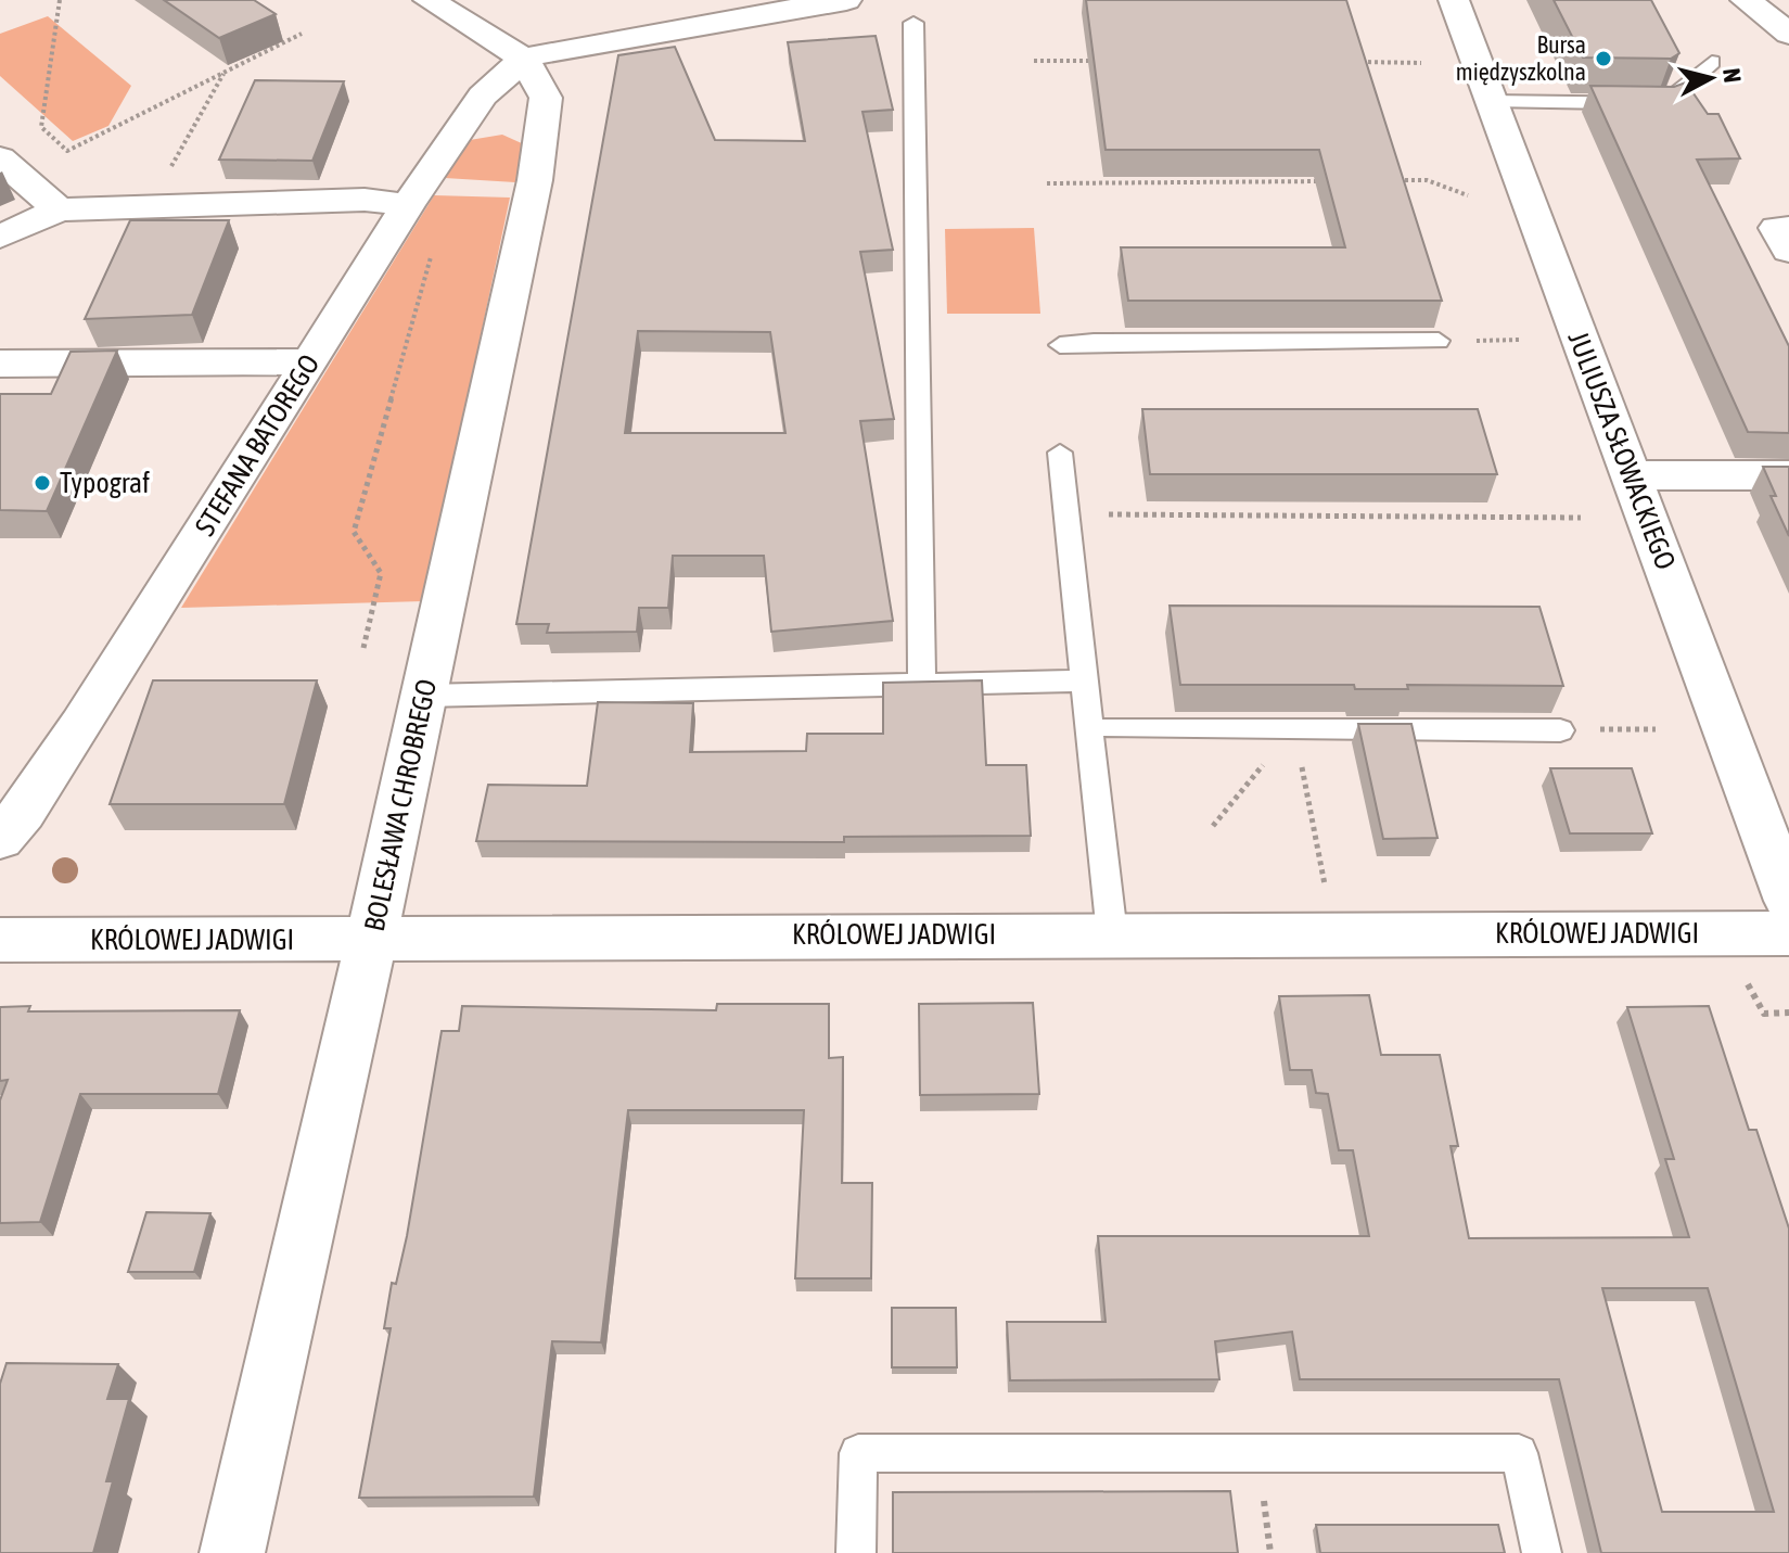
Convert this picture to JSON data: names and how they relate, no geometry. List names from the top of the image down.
{
  "streets": {
    "street": [
      "STEFANA BATOREGO",
      "JULIUSZA SŁOWACKIEGO",
      "BOLESŁAWA CHROBREGO",
      "KRÓLOWEJ JADWIGI"
    ]
  },
  "crossings": [
    ["STEFANA BATOREGO", "BOLESŁAWA CHROBREGO"],
    ["BOLESŁAWA CHROBREGO", "KRÓLOWEJ JADWIGI"]
  ],
  "places": ["Bursa międzyszkolna", "Typograf"],
  "north": "right"
}
